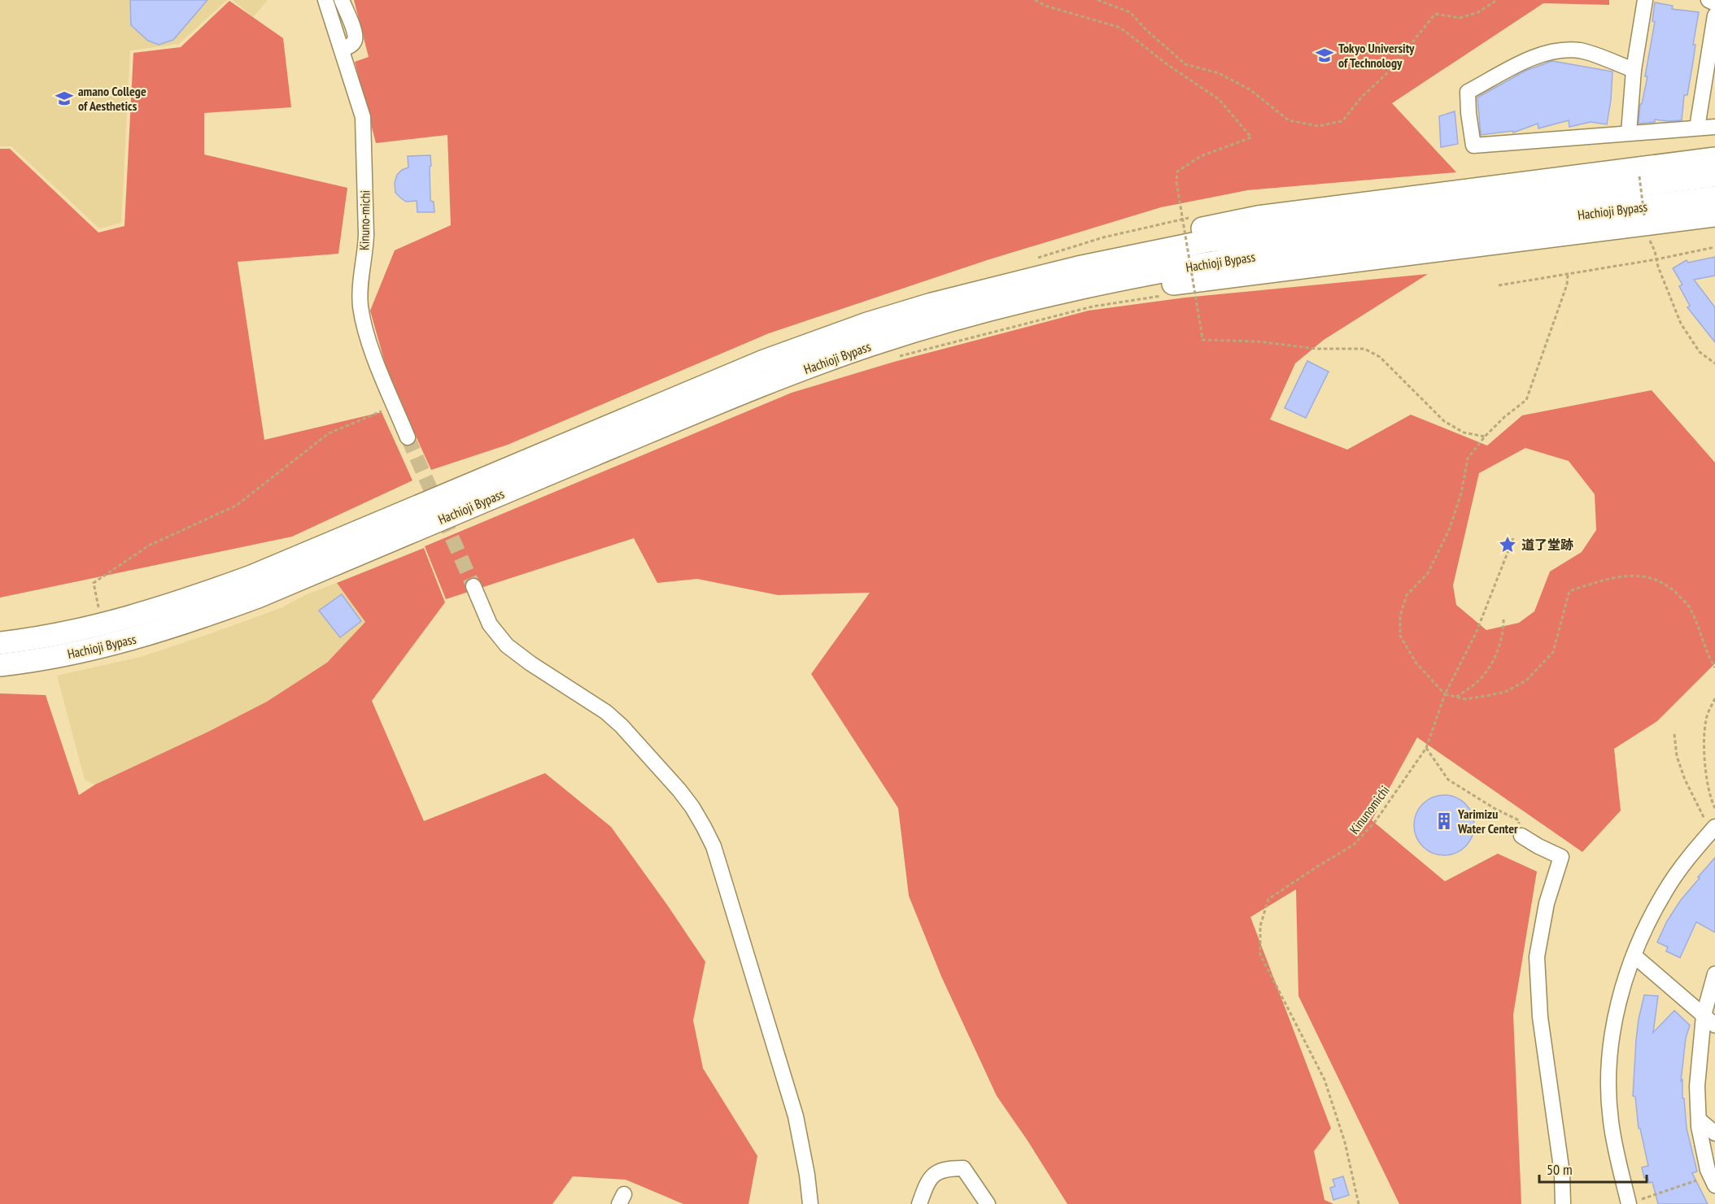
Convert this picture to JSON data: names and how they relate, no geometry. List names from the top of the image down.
{
  "streets": {
    "highway": ["Hachioji Bypass"],
    "street": ["Kinuno-michi"],
    "path": ["Kinunomichi"]
  },
  "places": {
    "school or university": ["Tokyo University of Technology", "amano College of Aesthetics"],
    "place": ["道了堂跡"],
    "building": ["Yarimizu Water Center"]
  },
  "scale_bar": "50 m"
}
